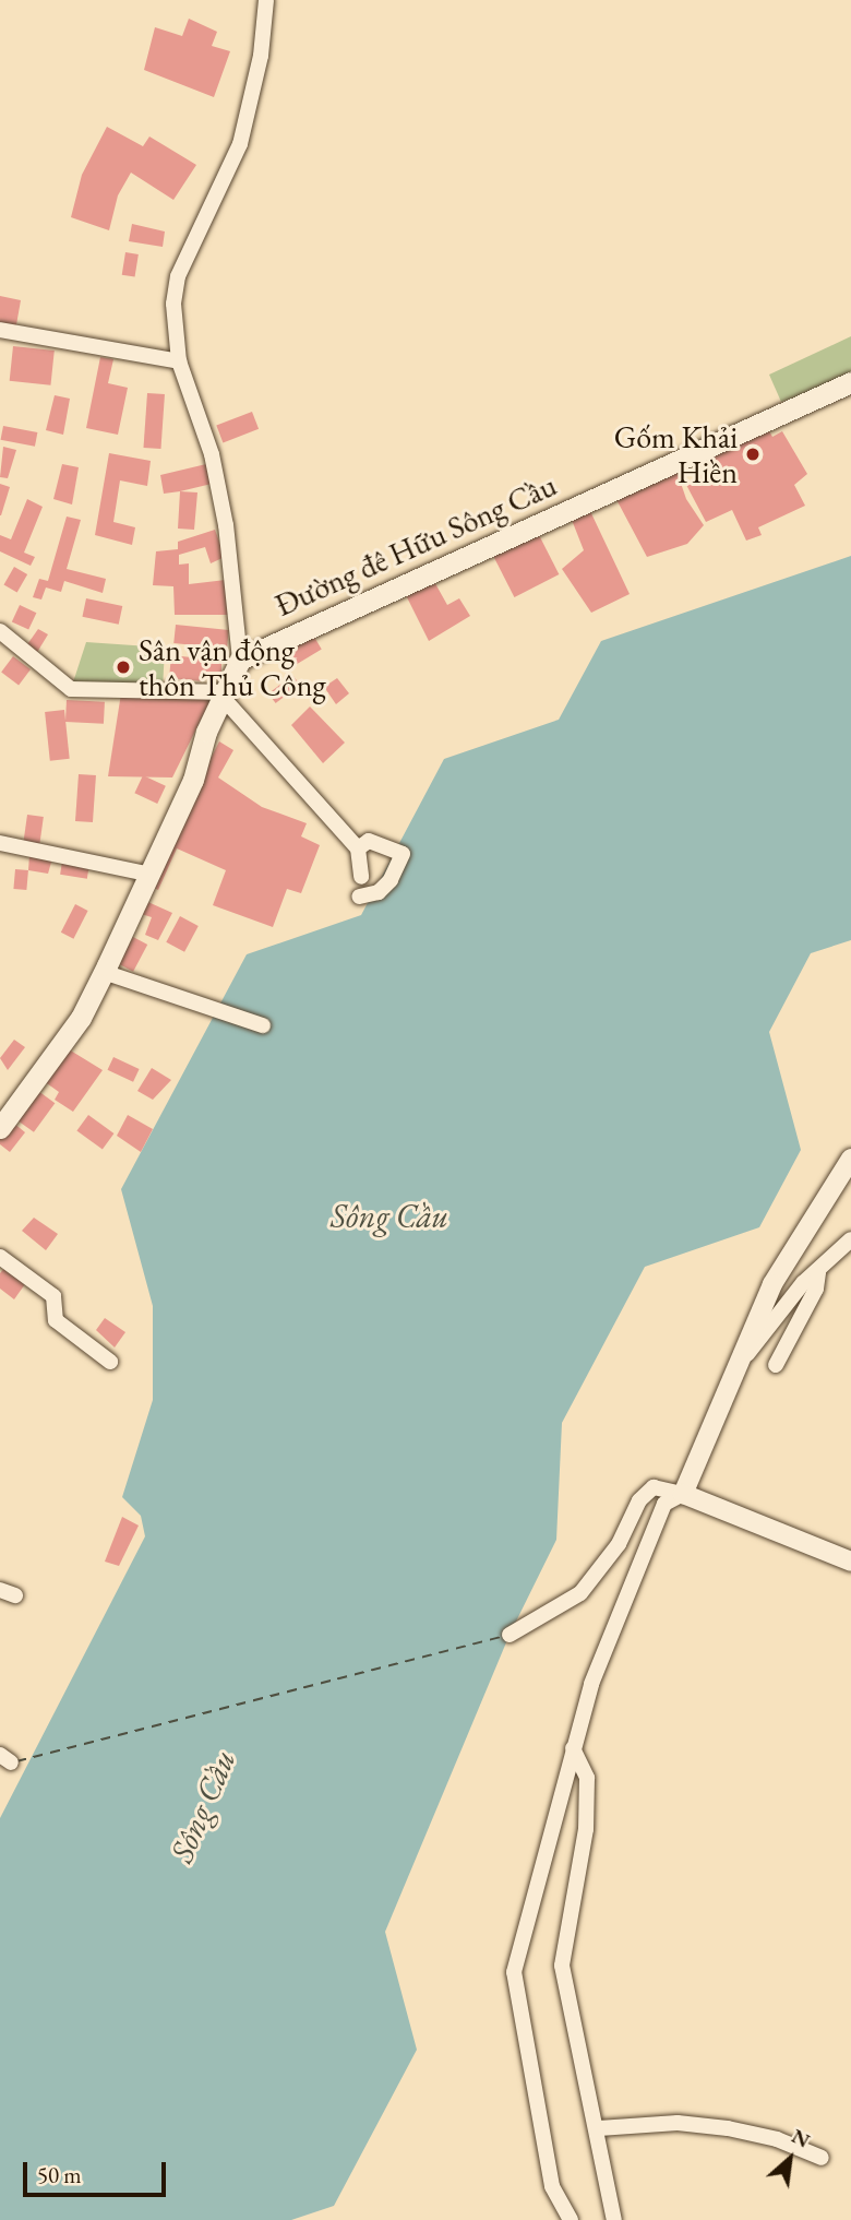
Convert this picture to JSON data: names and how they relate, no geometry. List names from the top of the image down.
{
  "streets": {
    "main road": ["Đường đê Hữu Sông Cầu"]
  },
  "water": ["Sông Cầu"],
  "places": ["Gốm Khải Hiền", "Sân vận động thôn Thủ Công"],
  "scale_bar": "50 m",
  "north": "top right"
}
